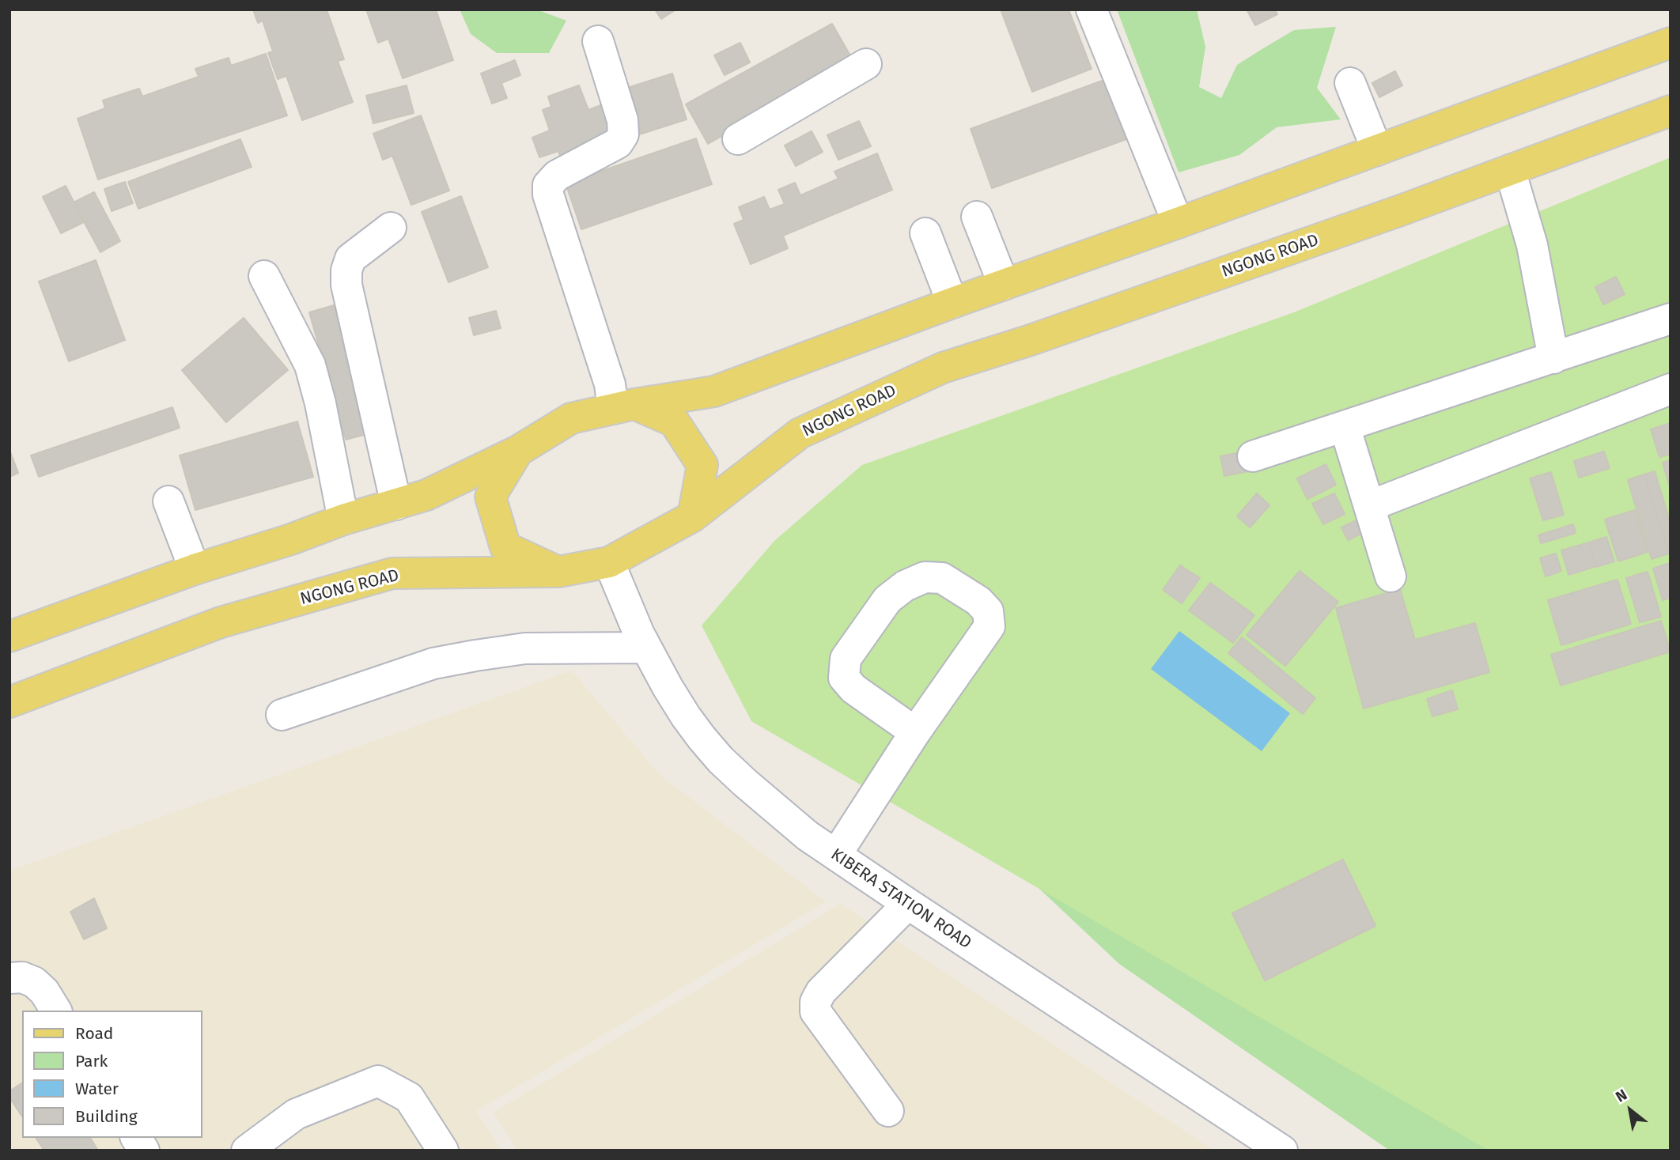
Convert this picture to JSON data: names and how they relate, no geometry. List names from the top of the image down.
{
  "streets": {
    "main road": ["NGONG ROAD"],
    "street": ["KIBERA STATION ROAD"]
  },
  "crossings": [
    ["NGONG ROAD", "KIBERA STATION ROAD"]
  ],
  "legend": [
    "Road",
    "Park",
    "Water",
    "Building"
  ],
  "north": "top left"
}
